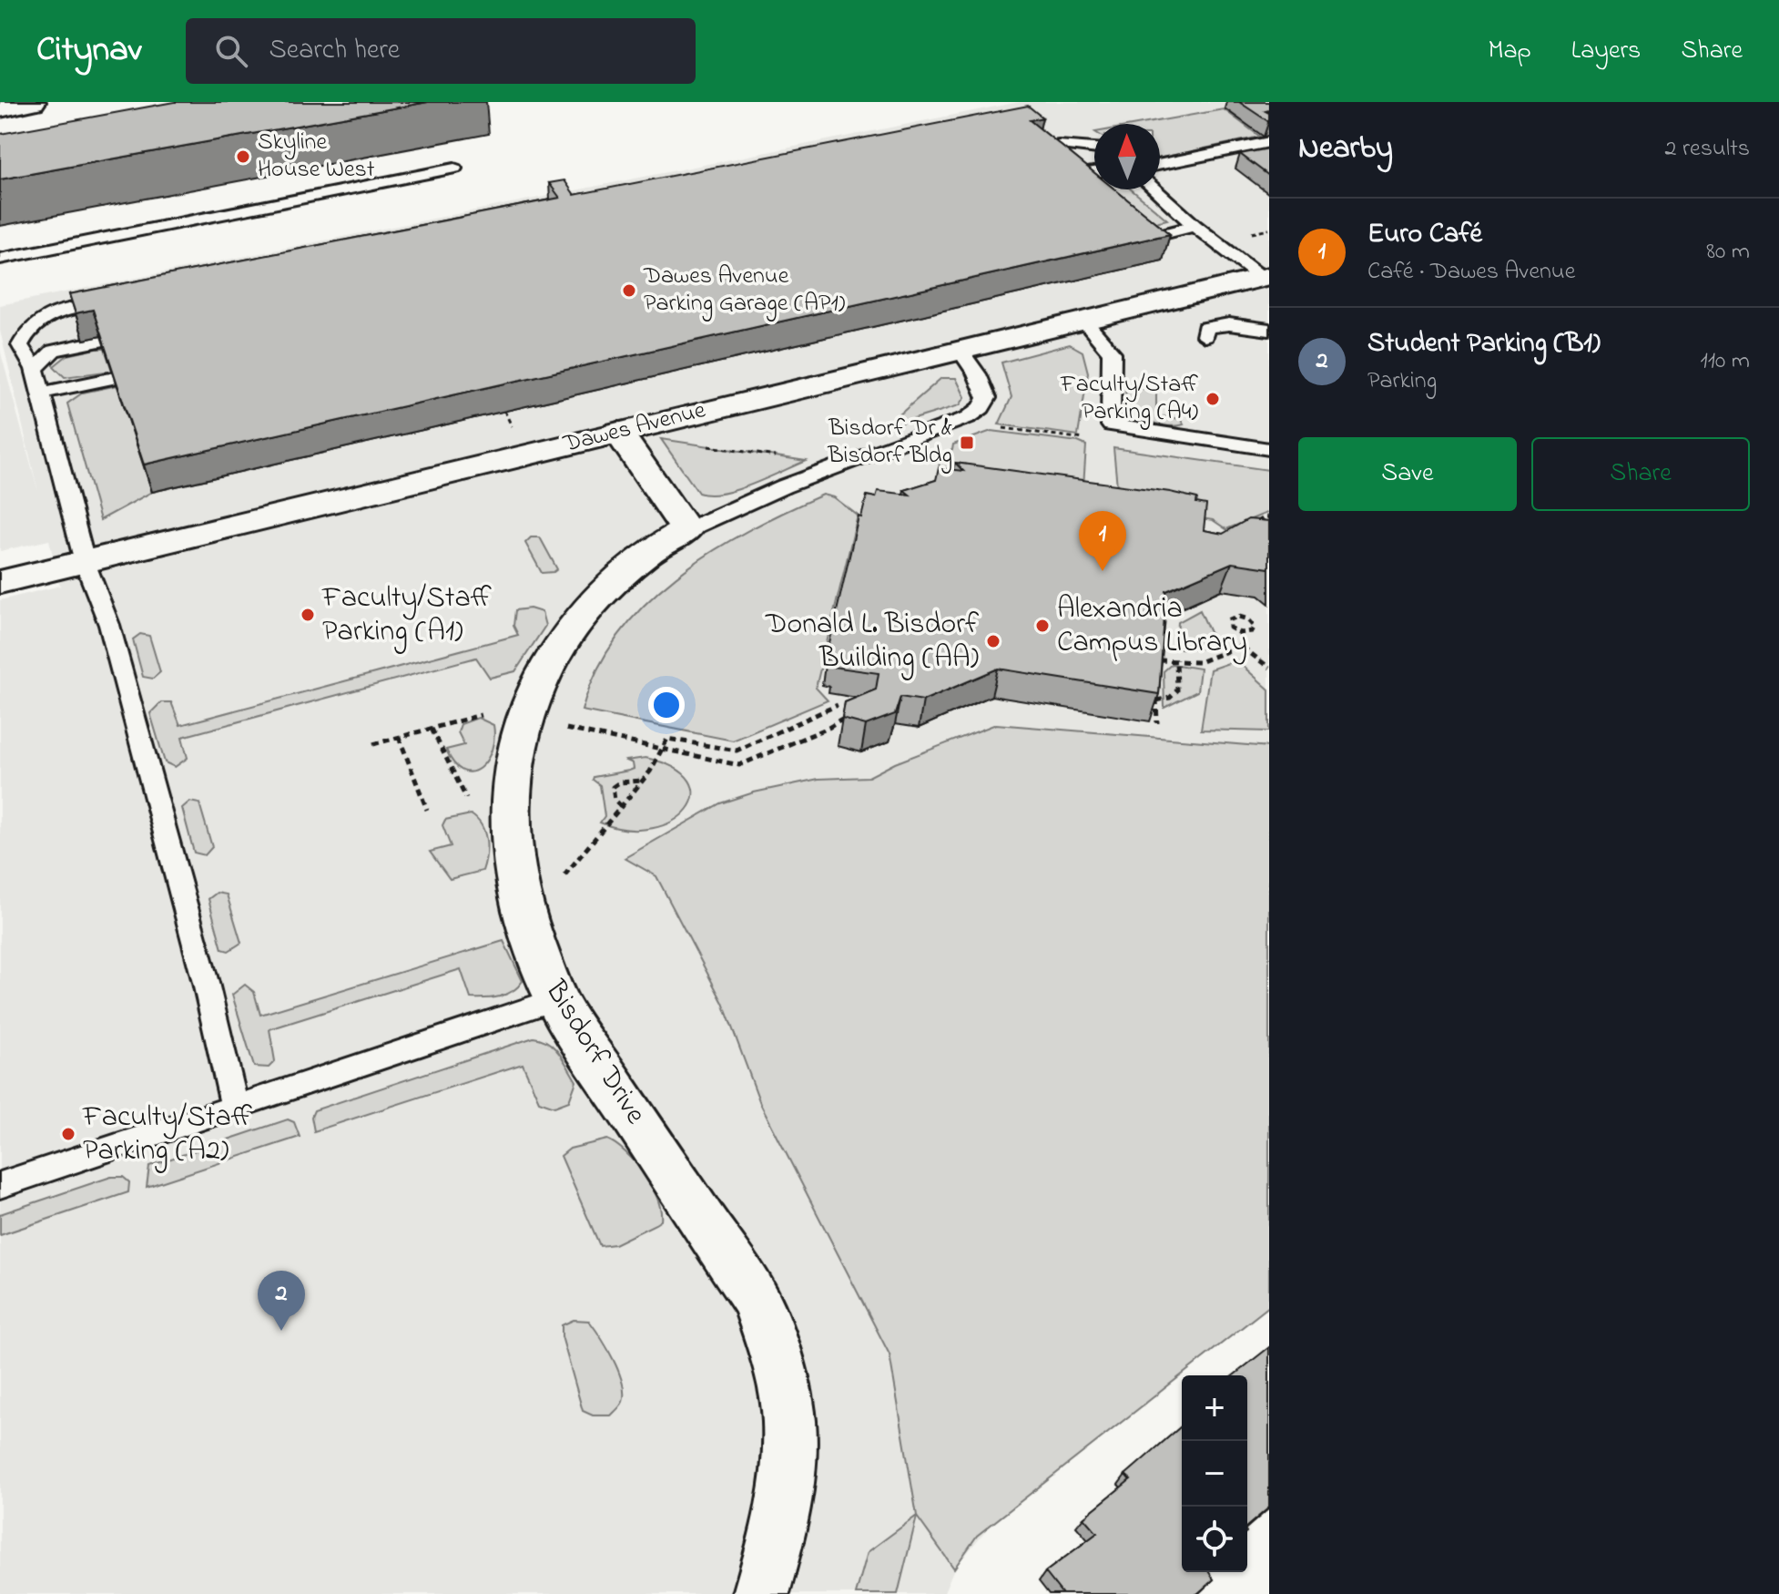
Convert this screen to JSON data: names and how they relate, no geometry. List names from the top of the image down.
{
  "streets": {
    "street": ["Dawes Avenue", "Bisdorf Drive"]
  },
  "places": {
    "other": [
      "Skyline House West",
      "Dawes Avenue Parking Garage (AP1)",
      "Faculty/Staff Parking (A4)",
      "Faculty/Staff Parking (A1)",
      "Alexandria Campus Library",
      "Donald L. Bisdorf Building (AA)",
      "Faculty/Staff Parking (A2)"
    ],
    "transit": ["Bisdorf Dr & Bisdorf Bldg"]
  },
  "north": "top",
  "page": {
    "header": "Citynav",
    "search": "Search here",
    "nav": ["Map", "Layers", "Share"],
    "heading": ["Nearby", "2 results"],
    "list": [
      {
        "mark": "1",
        "name": "Euro Café",
        "note": "Café · Dawes Avenue",
        "value": "80 m"
      },
      {
        "mark": "2",
        "name": "Student Parking (B1)",
        "note": "Parking",
        "value": "110 m"
      }
    ],
    "buttons": ["Save", "Share"],
    "pins": ["1", "2"],
    "map_buttons": ["+", "−"]
  }
}
